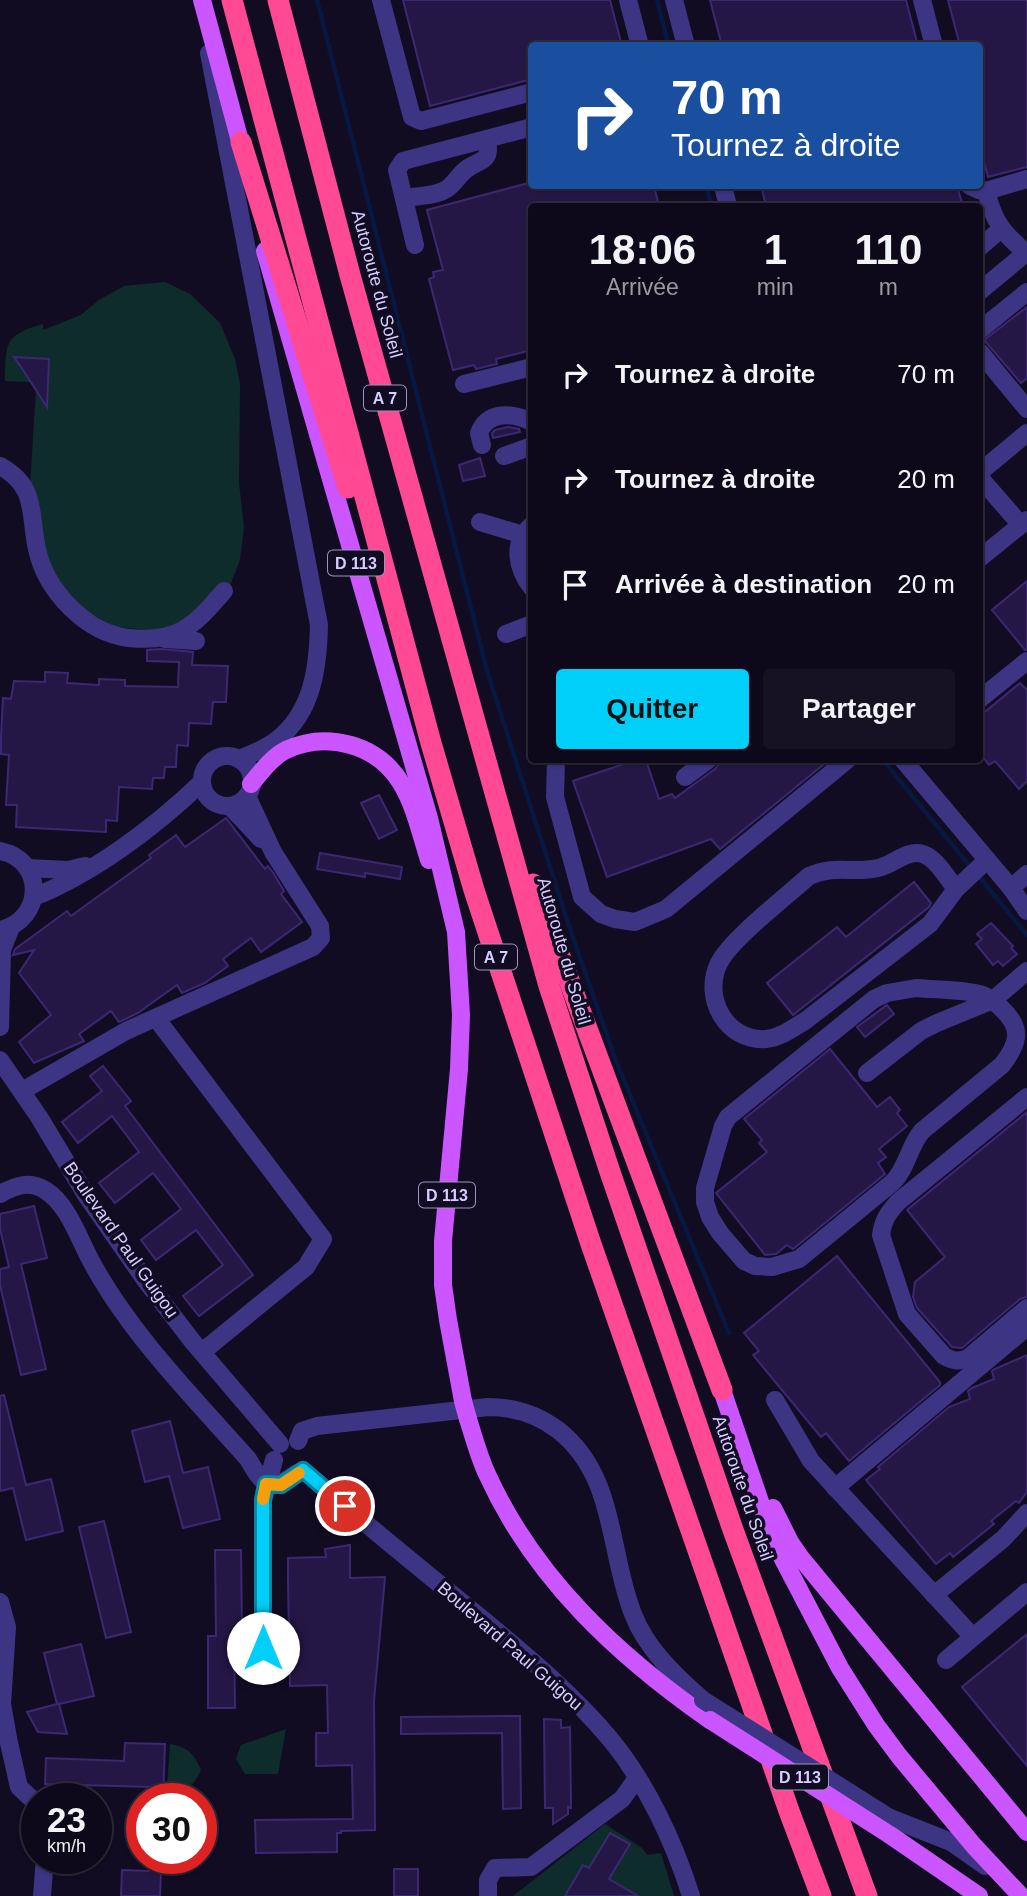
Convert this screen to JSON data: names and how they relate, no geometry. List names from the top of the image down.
{
  "streets": {
    "highway": ["Autoroute du Soleil", "A 7"],
    "main road": ["D 113"],
    "street": ["Boulevard Paul Guigou"]
  },
  "page": {
    "turn": ["70 m", "Tournez à droite"],
    "eta": [
      "18:06",
      "Arrivée",
      "1",
      "min",
      "110",
      "m"
    ],
    "list": [
      {
        "name": "Tournez à droite",
        "value": "70 m"
      },
      {
        "name": "Tournez à droite",
        "value": "20 m"
      },
      {
        "name": "Arrivée à destination",
        "value": "20 m"
      }
    ],
    "buttons": ["Quitter", "Partager"],
    "speed": "23 km/h",
    "limit": "30"
  }
}
